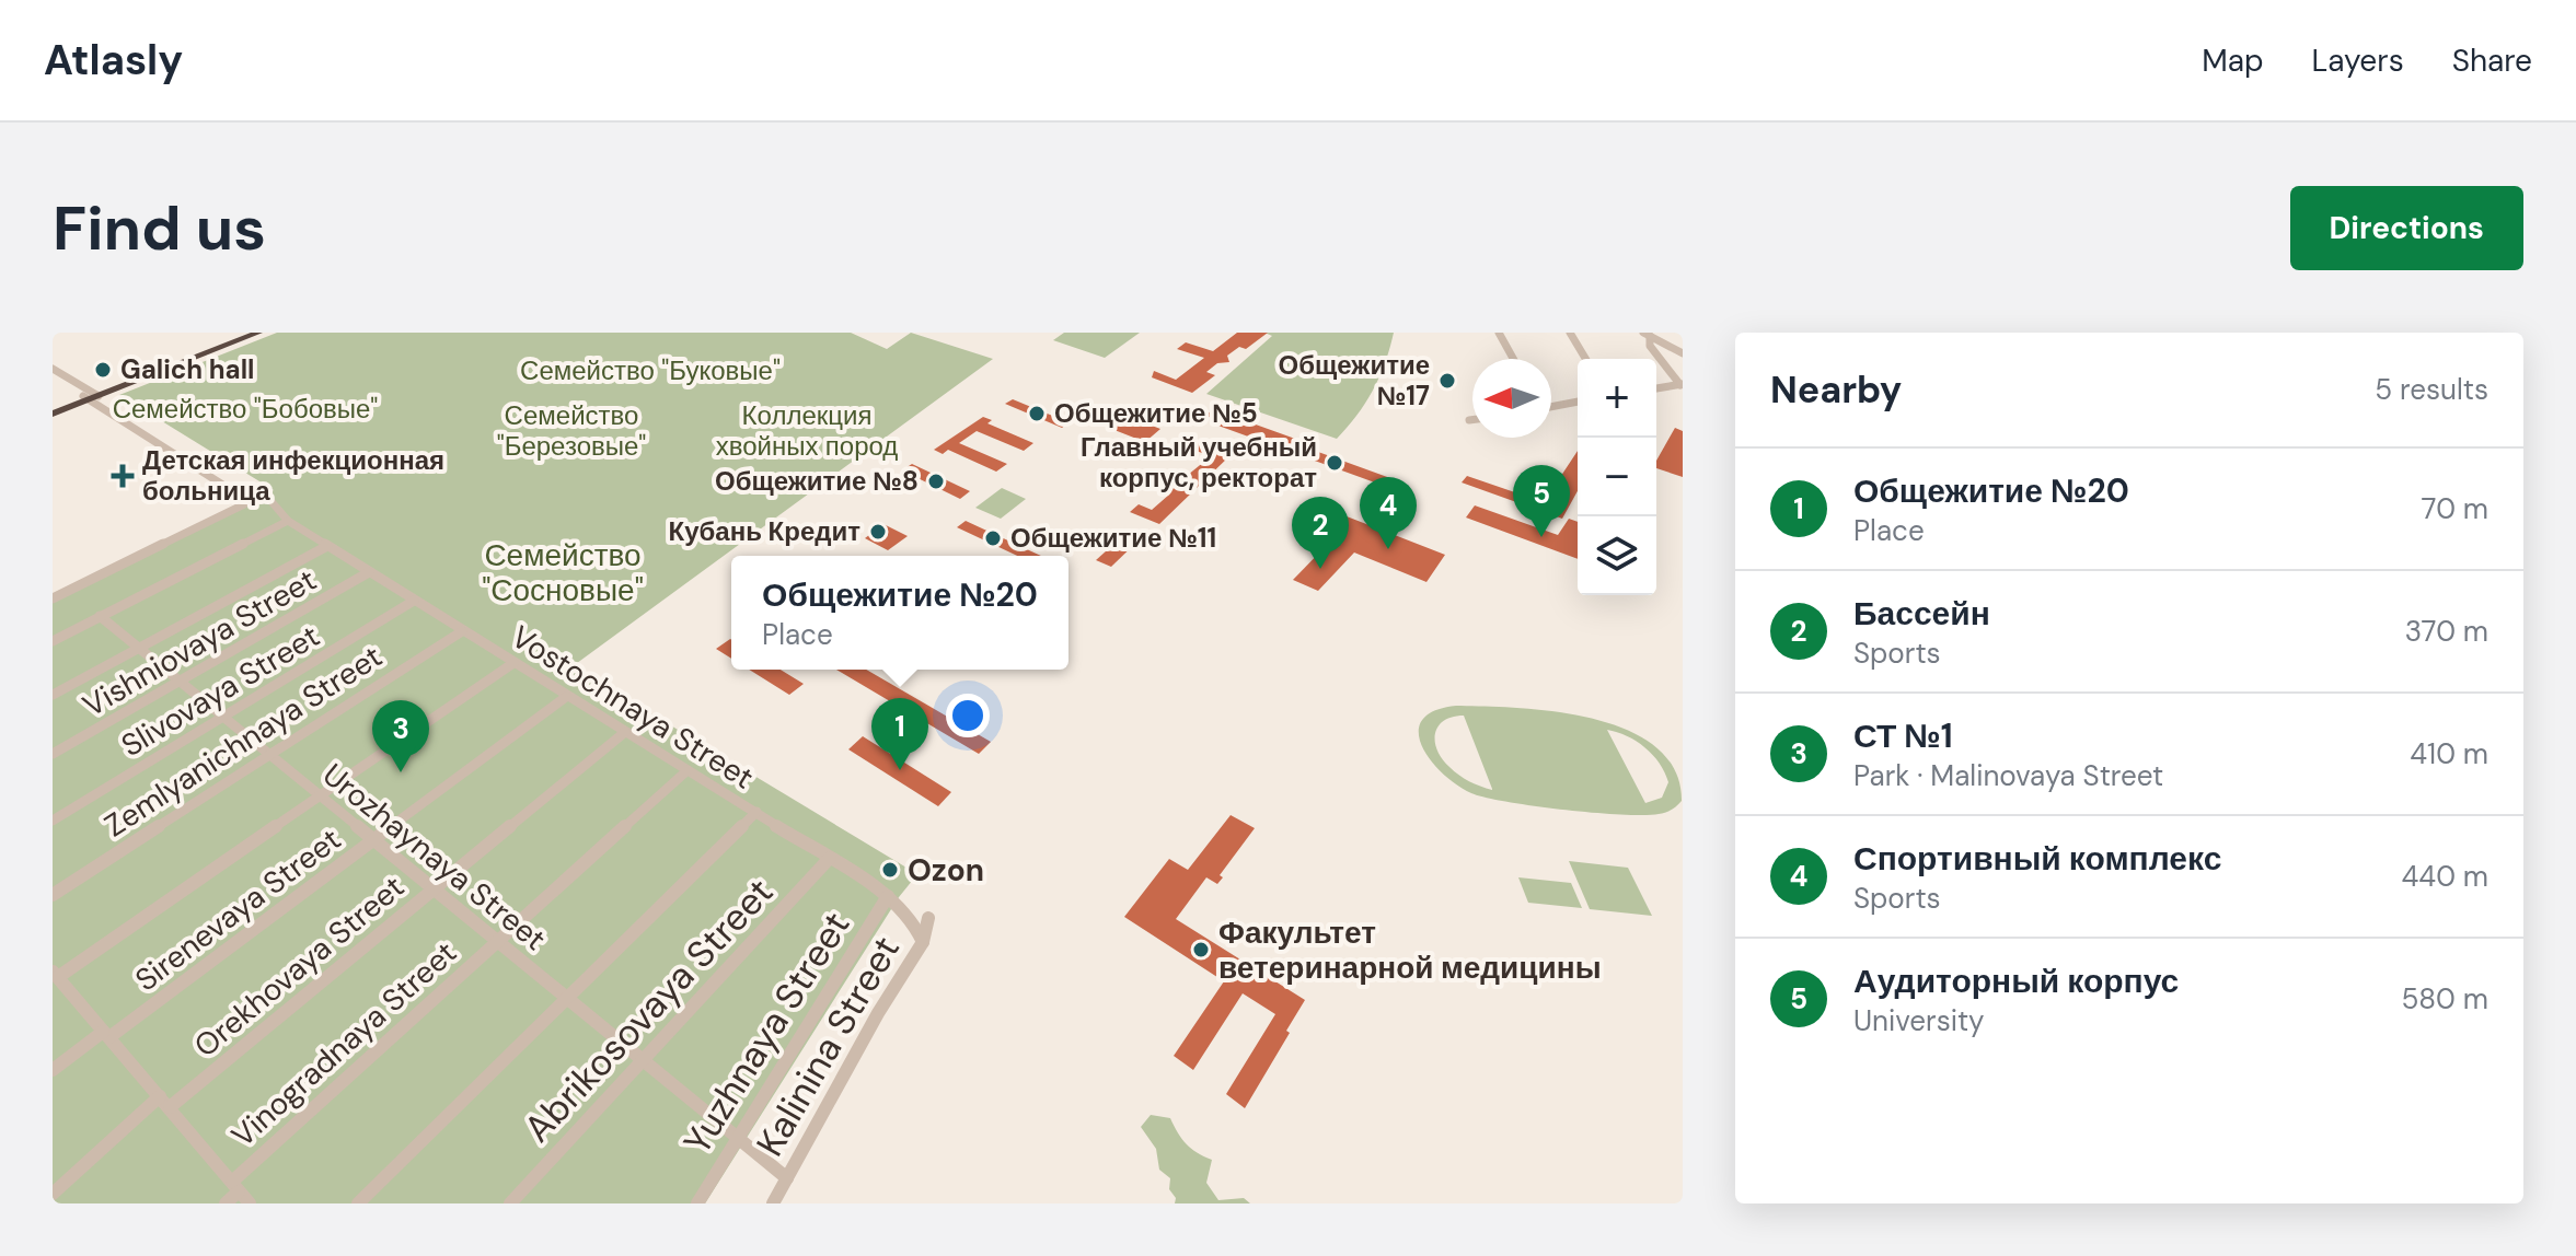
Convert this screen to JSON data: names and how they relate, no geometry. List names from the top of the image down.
{
  "streets": {
    "street": [
      "Vishniovaya Street",
      "Slivovaya Street",
      "Vostochnaya Street",
      "Zemlyanichnaya Street",
      "Urozhaynaya Street",
      "Sirenevaya Street",
      "Orekhovaya Street",
      "Abrikosovaya Street",
      "Yuzhnaya Street",
      "Vinogradnaya Street",
      "Kalinina Street"
    ]
  },
  "crossings": [
    ["Vishniovaya Street", "Vostochnaya Street"],
    ["Vishniovaya Street", "Urozhaynaya Street"],
    ["Slivovaya Street", "Vostochnaya Street"],
    ["Slivovaya Street", "Urozhaynaya Street"],
    ["Vostochnaya Street", "Zemlyanichnaya Street"],
    ["Vostochnaya Street", "Sirenevaya Street"],
    ["Vostochnaya Street", "Orekhovaya Street"],
    ["Vostochnaya Street", "Abrikosovaya Street"],
    ["Vostochnaya Street", "Yuzhnaya Street"],
    ["Vostochnaya Street", "Vinogradnaya Street"],
    ["Vostochnaya Street", "Kalinina Street"],
    ["Zemlyanichnaya Street", "Urozhaynaya Street"],
    ["Urozhaynaya Street", "Sirenevaya Street"],
    ["Urozhaynaya Street", "Orekhovaya Street"],
    ["Urozhaynaya Street", "Abrikosovaya Street"],
    ["Urozhaynaya Street", "Yuzhnaya Street"],
    ["Urozhaynaya Street", "Vinogradnaya Street"],
    ["Urozhaynaya Street", "Kalinina Street"]
  ],
  "parks": [
    "Семейство \"Буковые\"",
    "Семейство \"Бобовые\"",
    "Семейство \"Березовые\"",
    "Коллекция хвойных пород",
    "Семейство \"Сосновые\""
  ],
  "places": {
    "other": [
      "Galich hall",
      "Общежитие №17",
      "Общежитие №5",
      "Главный учебный корпус, ректорат",
      "Общежитие №8",
      "Кубань Кредит",
      "Общежитие №11",
      "Ozon",
      "Факультет ветеринарной медицины"
    ],
    "health": ["Детская инфекционная больница"]
  },
  "north": "left",
  "page": {
    "header": "Atlasly",
    "nav": ["Map", "Layers", "Share"],
    "buttons": "Directions",
    "title": "Find us",
    "heading": ["Nearby", "5 results"],
    "map_buttons": ["+", "−"],
    "list": [
      {
        "mark": "1",
        "name": "Общежитие №20",
        "note": "Place",
        "value": "70 m"
      },
      {
        "mark": "2",
        "name": "Бассейн",
        "note": "Sports",
        "value": "370 m"
      },
      {
        "mark": "3",
        "name": "СТ №1",
        "note": "Park · Malinovaya Street",
        "value": "410 m"
      },
      {
        "mark": "4",
        "name": "Спортивный комплекс",
        "note": "Sports",
        "value": "440 m"
      },
      {
        "mark": "5",
        "name": "Аудиторный корпус",
        "note": "University",
        "value": "580 m"
      }
    ],
    "pins": [
      "5",
      "4",
      "2",
      "1",
      "3"
    ],
    "popup": ["Общежитие №20", "Place"]
  }
}
